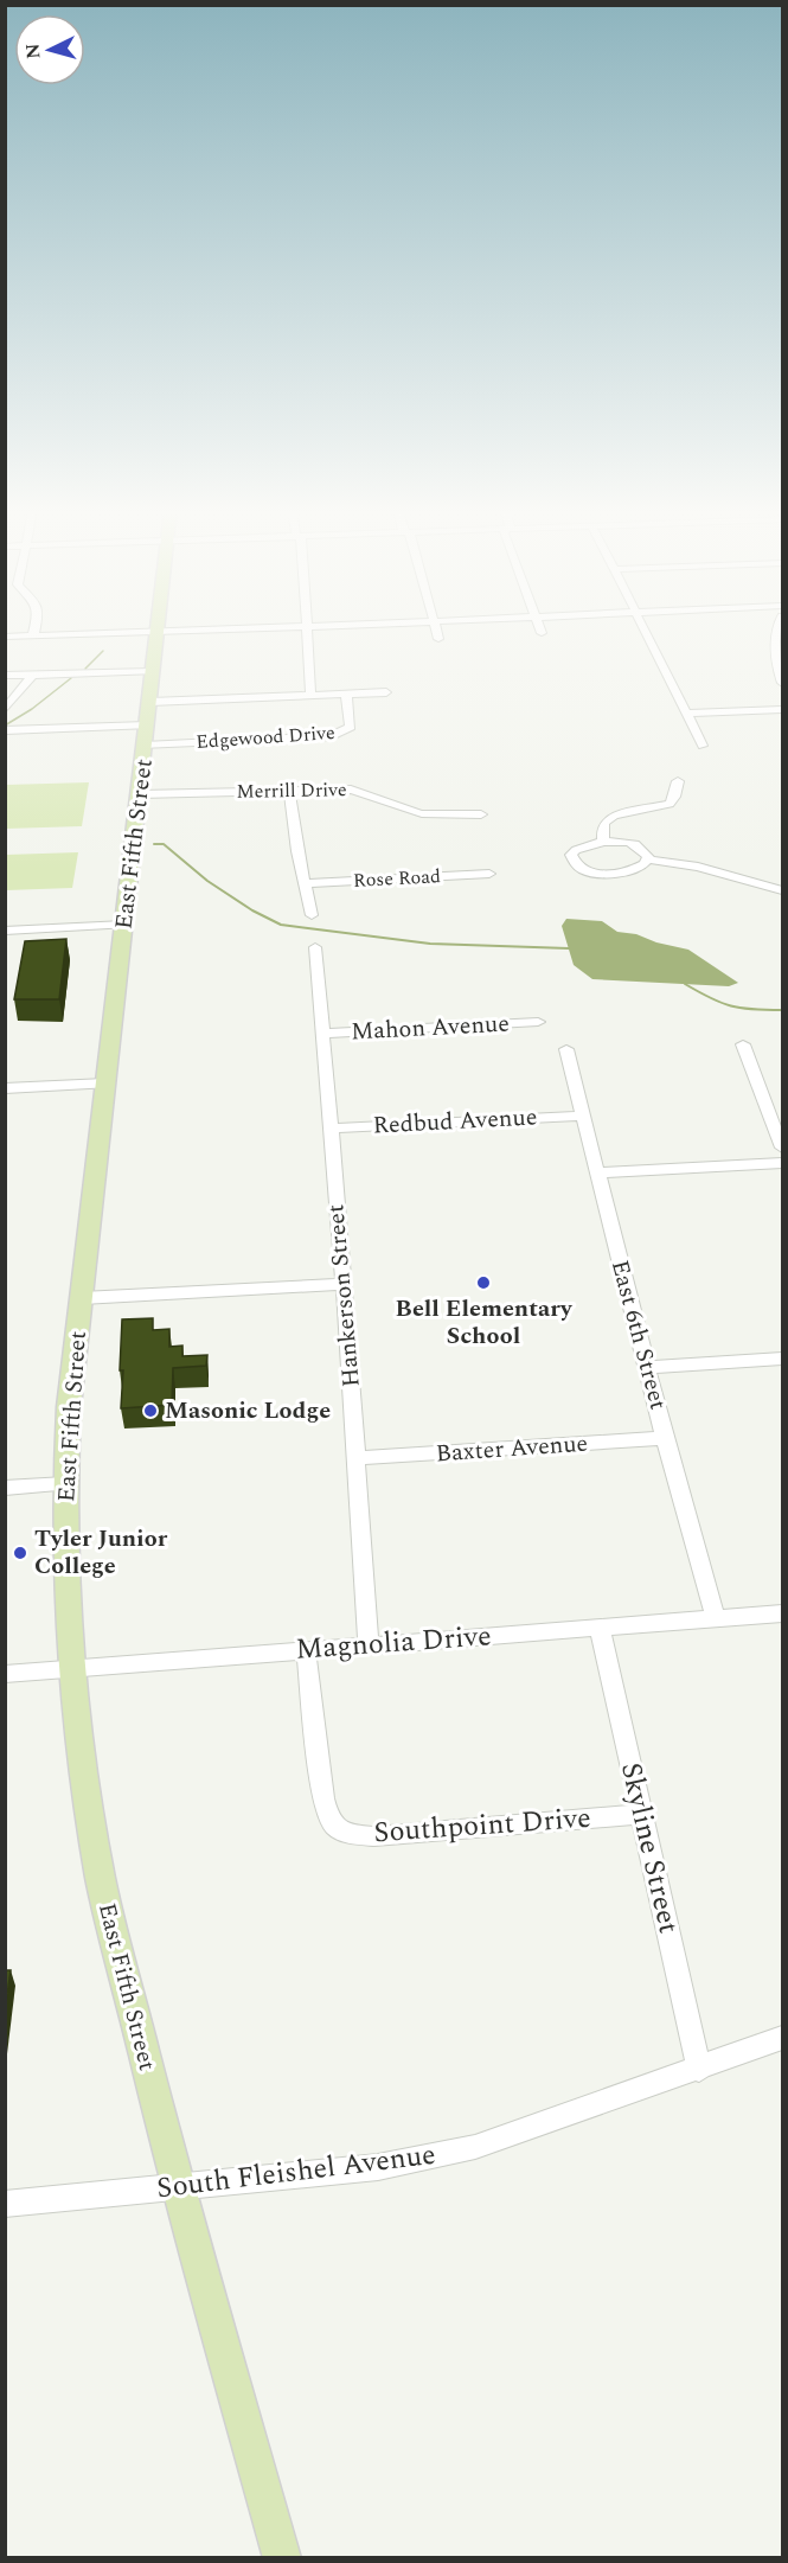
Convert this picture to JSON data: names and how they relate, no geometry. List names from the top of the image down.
{
  "streets": {
    "main road": ["East Fifth Street"],
    "street": [
      "Edgewood Drive",
      "Merrill Drive",
      "Rose Road",
      "Mahon Avenue",
      "Redbud Avenue",
      "Hankerson Street",
      "East 6th Street",
      "Baxter Avenue",
      "Magnolia Drive",
      "Southpoint Drive",
      "Skyline Street",
      "South Fleishel Avenue"
    ]
  },
  "crossings": [
    ["Edgewood Drive", "East Fifth Street"],
    ["Merrill Drive", "East Fifth Street"],
    ["East Fifth Street", "Magnolia Drive"],
    ["East Fifth Street", "South Fleishel Avenue"],
    ["Mahon Avenue", "Hankerson Street"],
    ["Redbud Avenue", "Hankerson Street"],
    ["Redbud Avenue", "East 6th Street"],
    ["Hankerson Street", "Baxter Avenue"],
    ["Hankerson Street", "Magnolia Drive"],
    ["East 6th Street", "Baxter Avenue"],
    ["East 6th Street", "Magnolia Drive"],
    ["Magnolia Drive", "Southpoint Drive"],
    ["Magnolia Drive", "Skyline Street"],
    ["Southpoint Drive", "Skyline Street"],
    ["Skyline Street", "South Fleishel Avenue"]
  ],
  "places": ["Bell Elementary School", "Masonic Lodge", "Tyler Junior College"],
  "north": "left"
}
